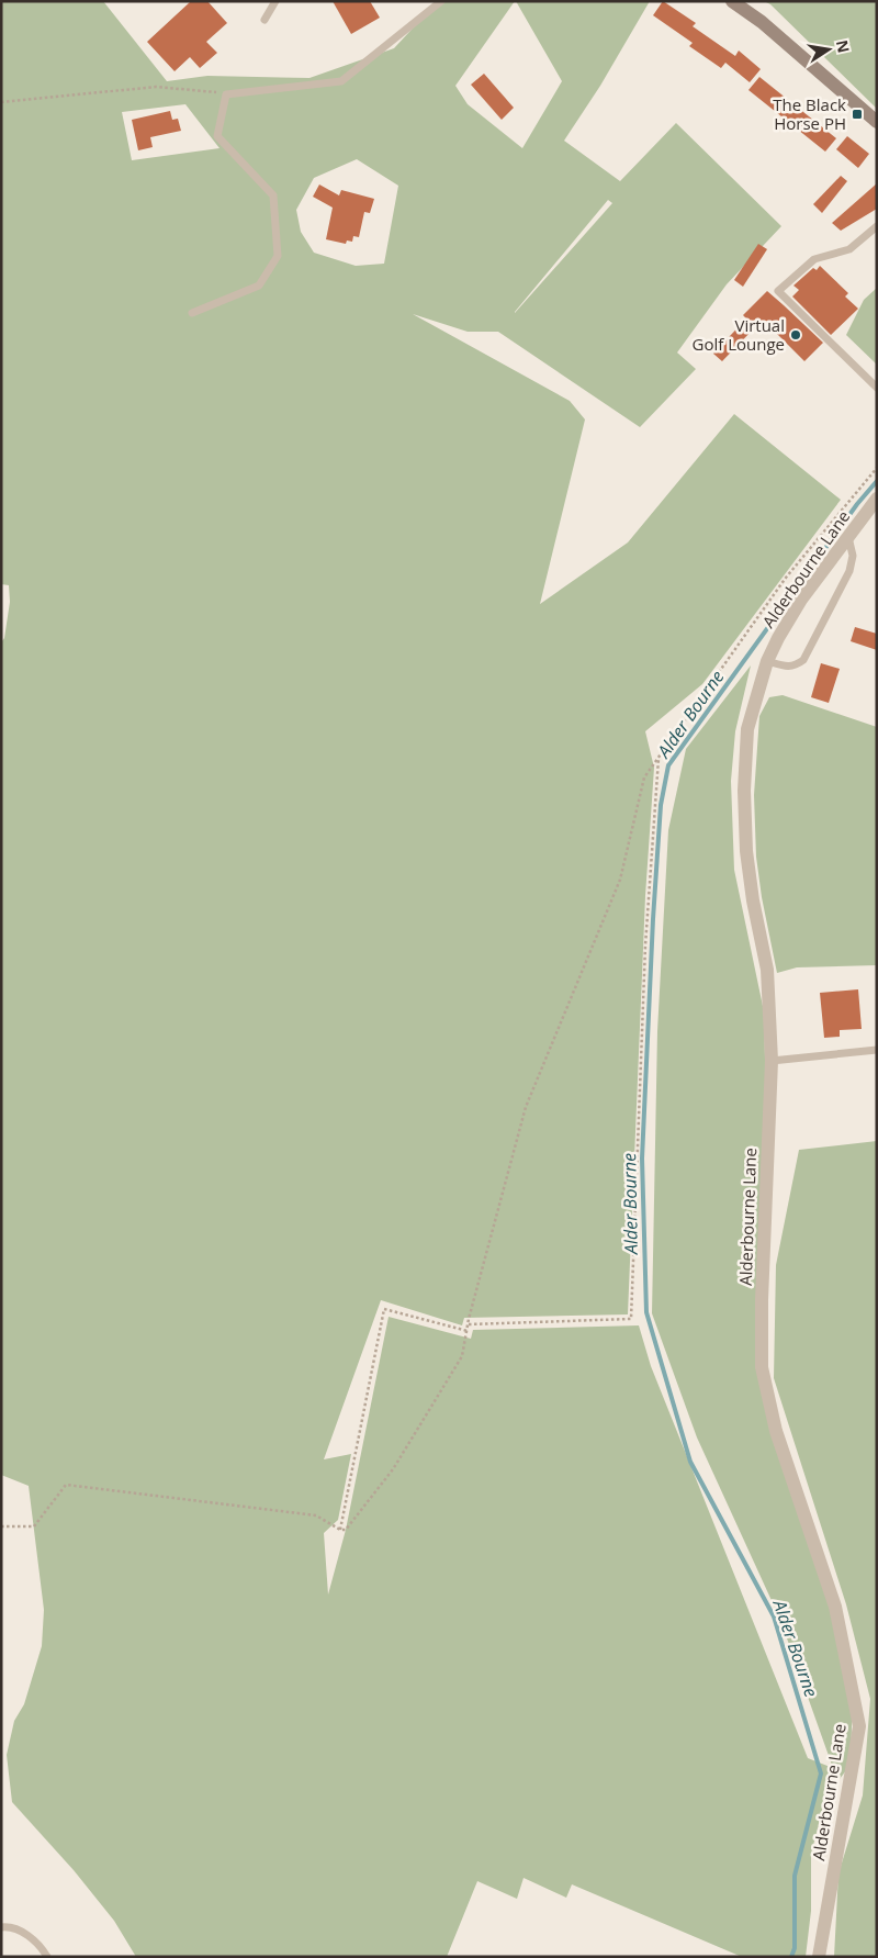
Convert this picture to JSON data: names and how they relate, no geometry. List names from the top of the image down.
{
  "streets": {
    "street": ["Alderbourne Lane"]
  },
  "water": ["Alder Bourne"],
  "places": {
    "transit": ["The Black Horse PH"],
    "other": ["Virtual Golf Lounge"]
  },
  "north": "right"
}
